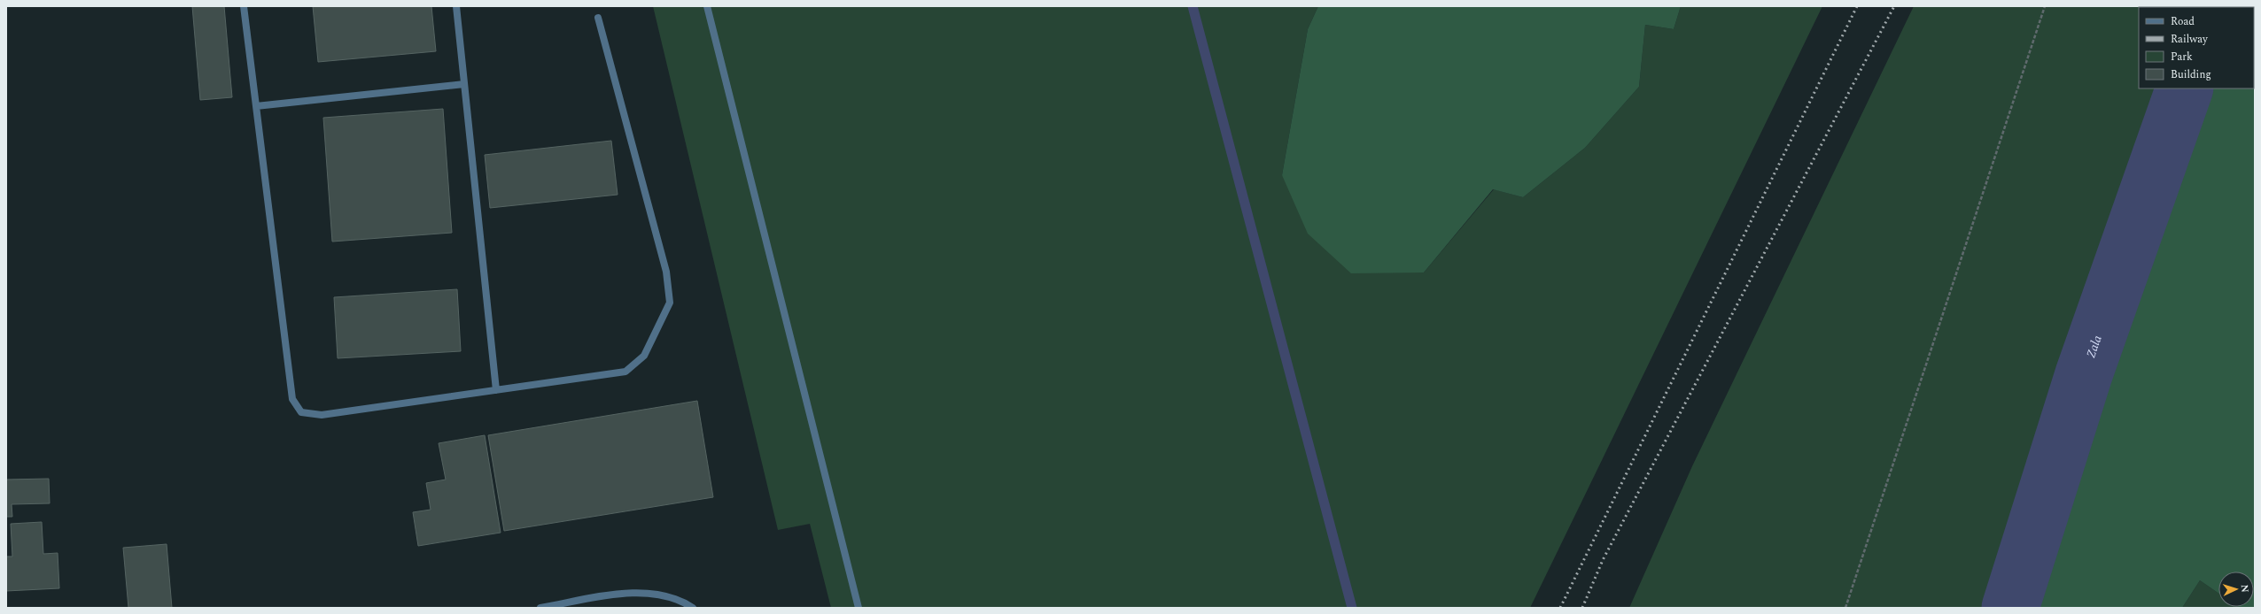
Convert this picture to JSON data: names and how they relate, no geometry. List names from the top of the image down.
{
  "water": ["Zala"],
  "legend": [
    "Road",
    "Railway",
    "Park",
    "Building"
  ],
  "north": "right"
}
